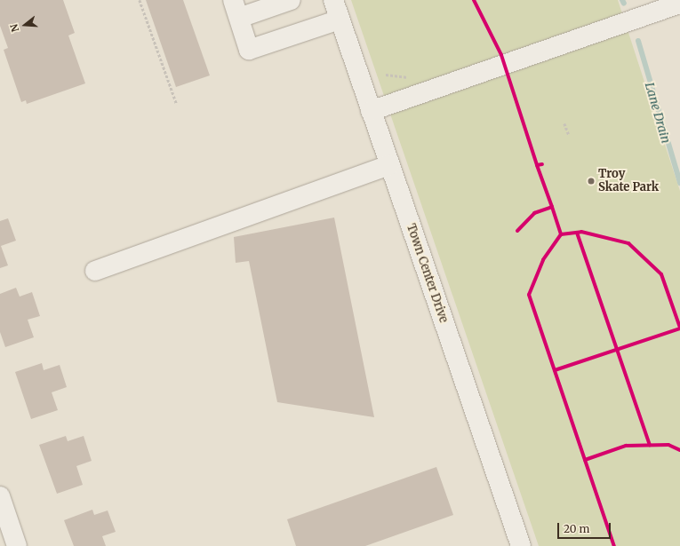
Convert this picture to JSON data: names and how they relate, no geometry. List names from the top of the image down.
{
  "streets": {
    "street": ["Town Center Drive"]
  },
  "water": ["Lane Drain"],
  "places": ["Troy Skate Park"],
  "scale_bar": "20 m",
  "north": "left"
}
